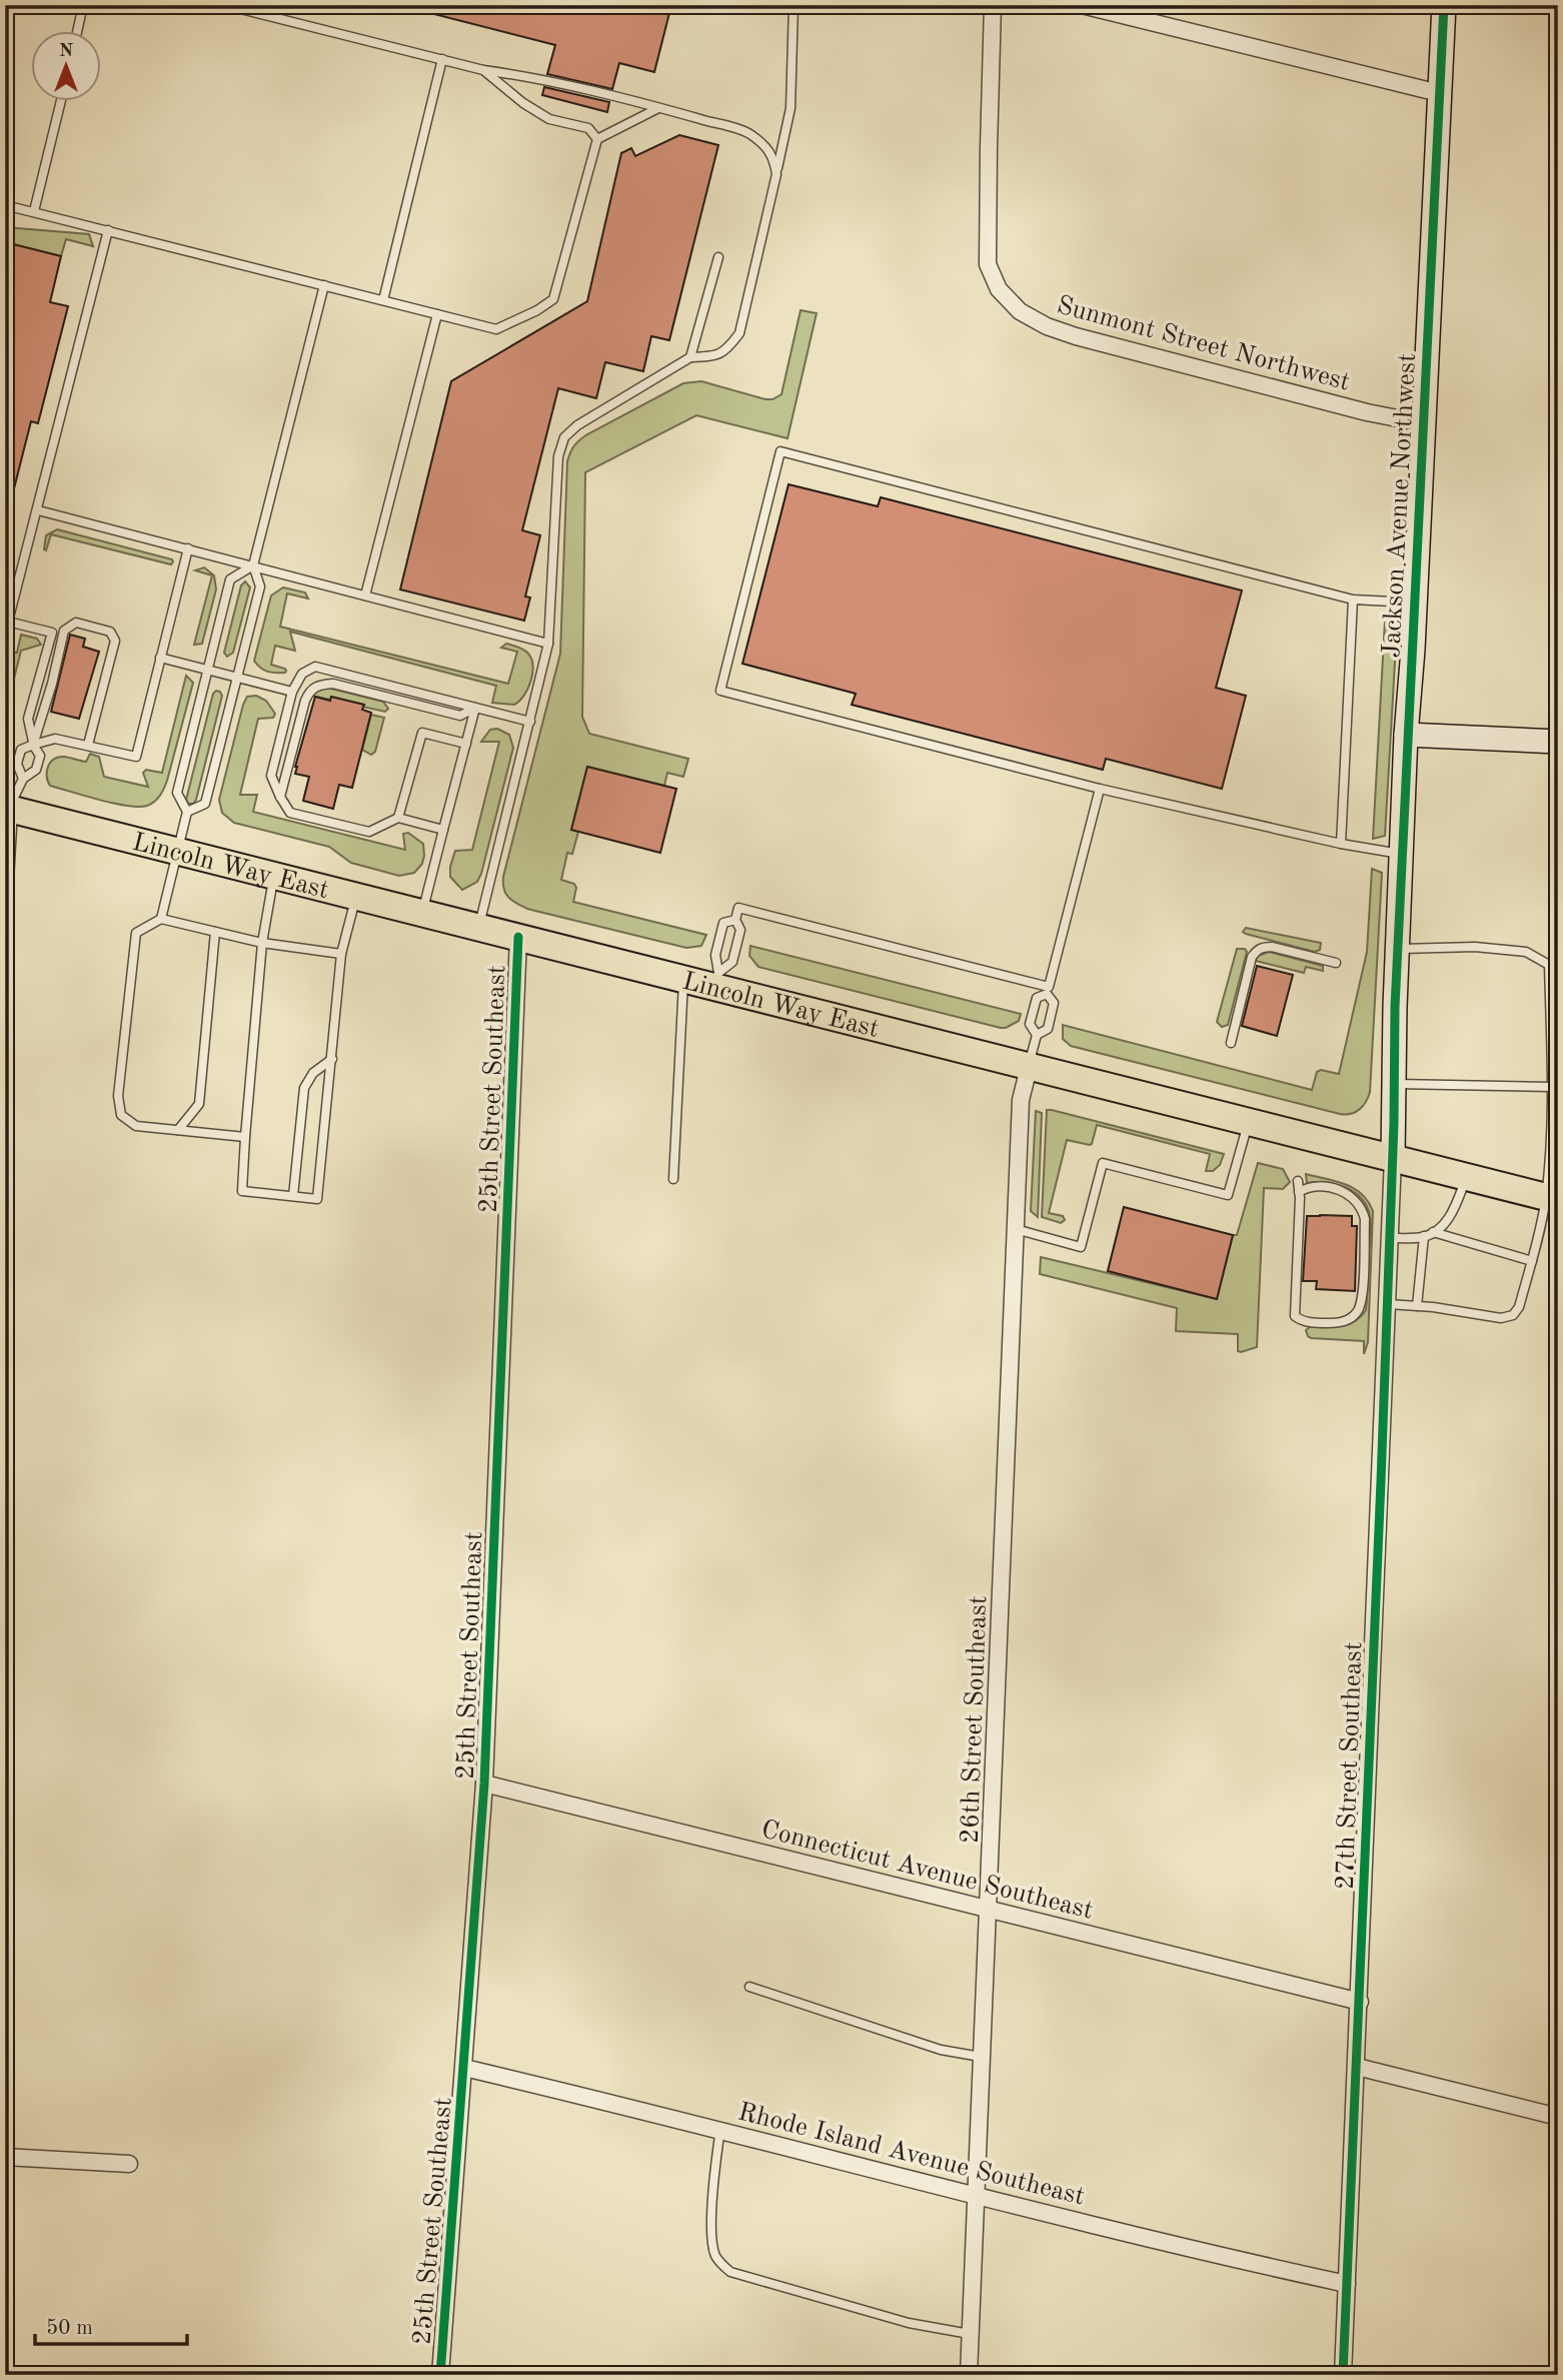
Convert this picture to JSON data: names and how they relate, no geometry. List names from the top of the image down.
{
  "streets": {
    "main road": ["Lincoln Way East"],
    "street": [
      "Sunmont Street Northwest",
      "Jackson Avenue Northwest",
      "25th Street Southeast",
      "26th Street Southeast",
      "27th Street Southeast",
      "Connecticut Avenue Southeast",
      "Rhode Island Avenue Southeast"
    ]
  },
  "crossings": [
    ["Sunmont Street Northwest", "Jackson Avenue Northwest"],
    ["Jackson Avenue Northwest", "Lincoln Way East"],
    ["Jackson Avenue Northwest", "27th Street Southeast"],
    ["Lincoln Way East", "25th Street Southeast"],
    ["Lincoln Way East", "26th Street Southeast"],
    ["Lincoln Way East", "27th Street Southeast"],
    ["25th Street Southeast", "Connecticut Avenue Southeast"],
    ["25th Street Southeast", "Rhode Island Avenue Southeast"],
    ["26th Street Southeast", "Connecticut Avenue Southeast"],
    ["26th Street Southeast", "Rhode Island Avenue Southeast"],
    ["27th Street Southeast", "Connecticut Avenue Southeast"],
    ["27th Street Southeast", "Rhode Island Avenue Southeast"]
  ],
  "scale_bar": "50 m",
  "north": "top"
}
